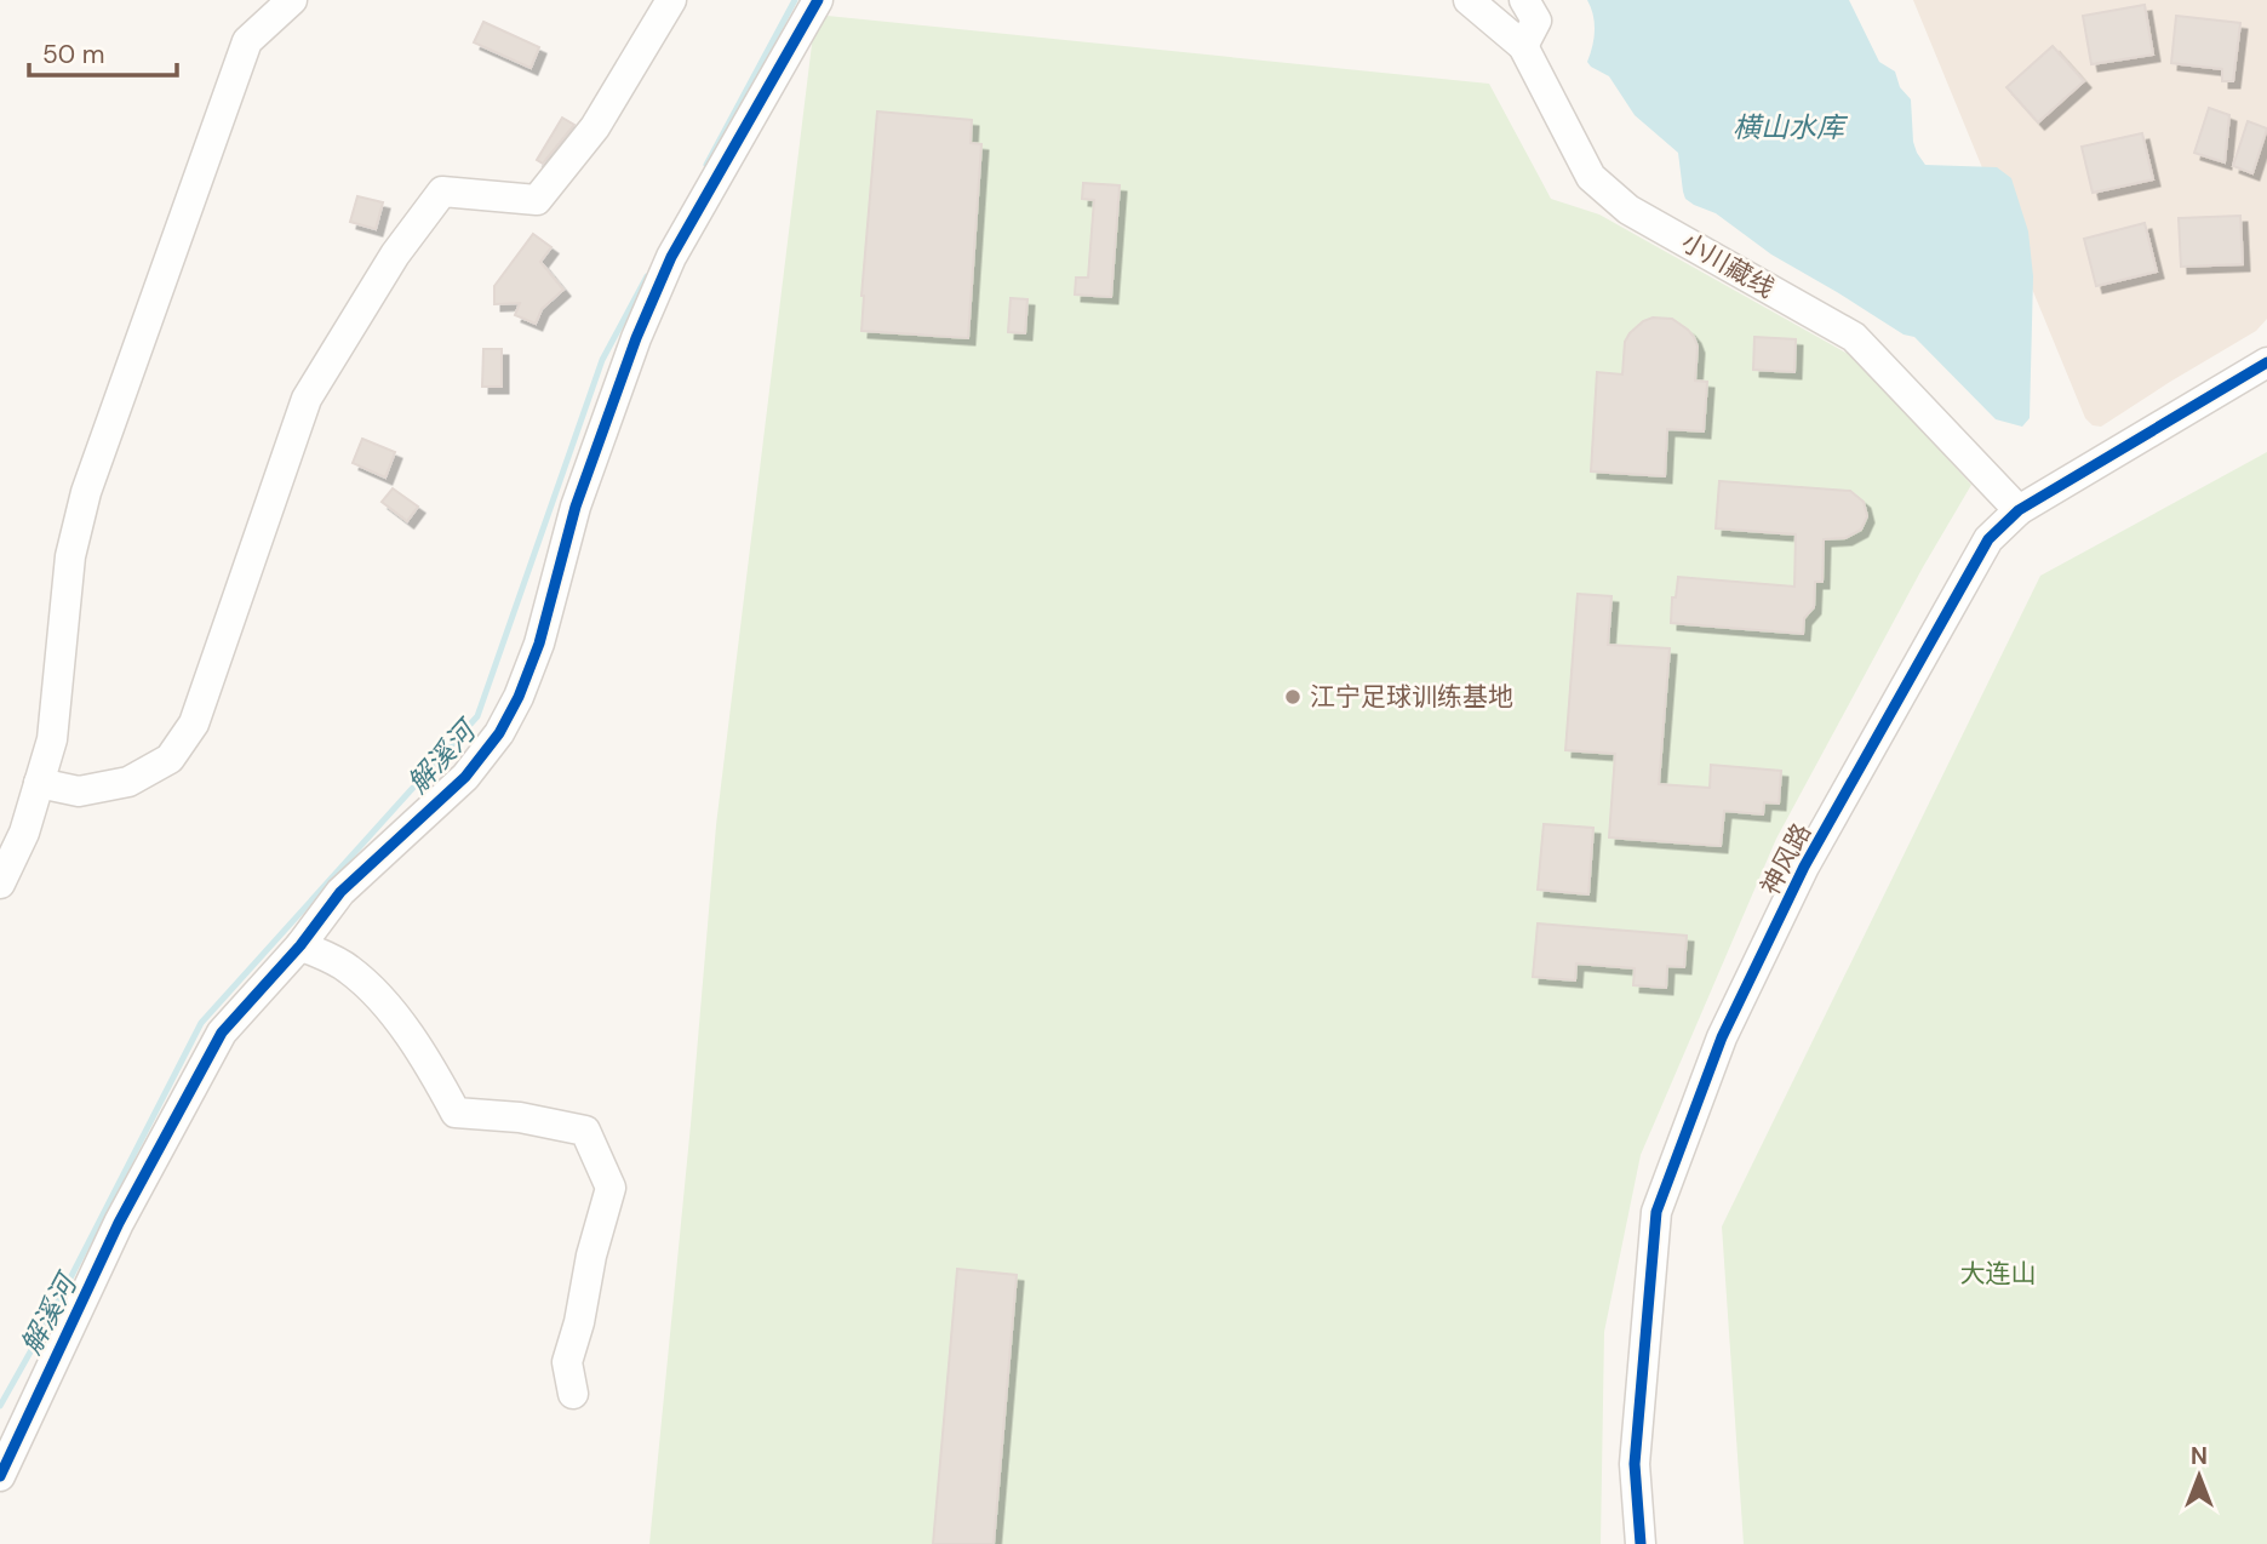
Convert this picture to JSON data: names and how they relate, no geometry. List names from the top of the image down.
{
  "streets": {
    "street": ["小川藏线", "神风路"]
  },
  "crossings": [
    ["小川藏线", "神风路"]
  ],
  "water": ["横山水库", "解溪河"],
  "parks": ["大连山"],
  "places": ["江宁足球训练基地"],
  "scale_bar": "50 m",
  "north": "top"
}
